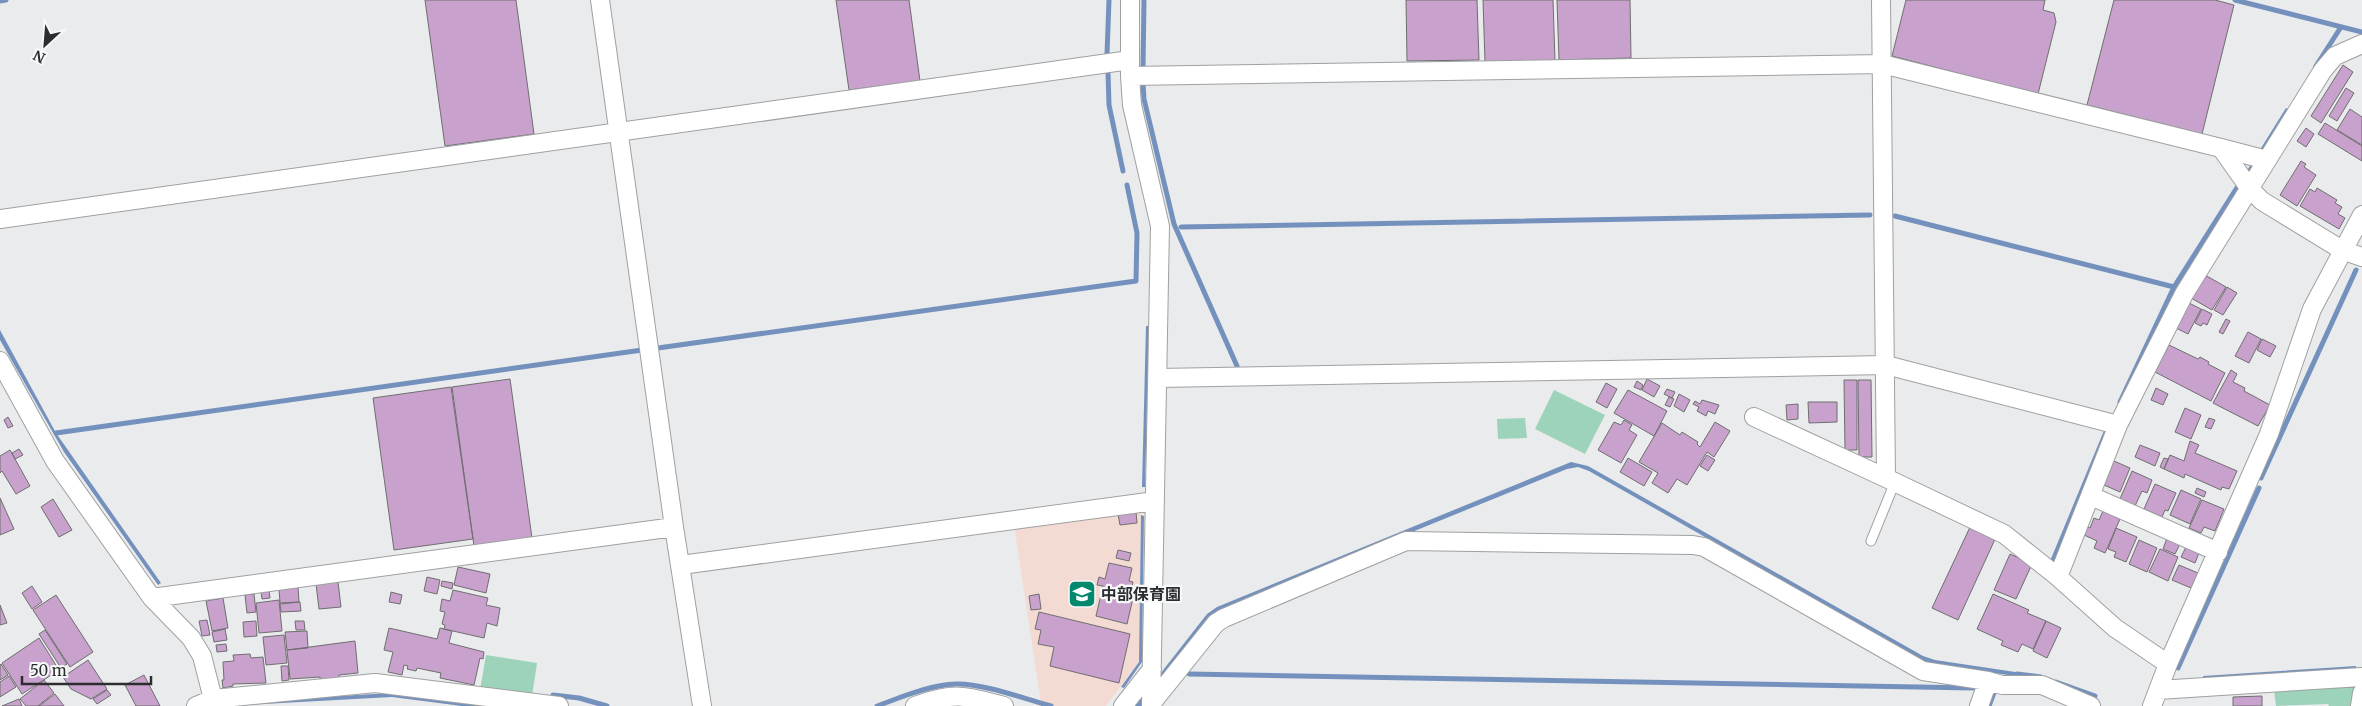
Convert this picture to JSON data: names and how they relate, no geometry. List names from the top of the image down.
{
  "places": {
    "school or university": ["中部保育園"]
  },
  "scale_bar": "50 m",
  "north": "bottom left"
}
